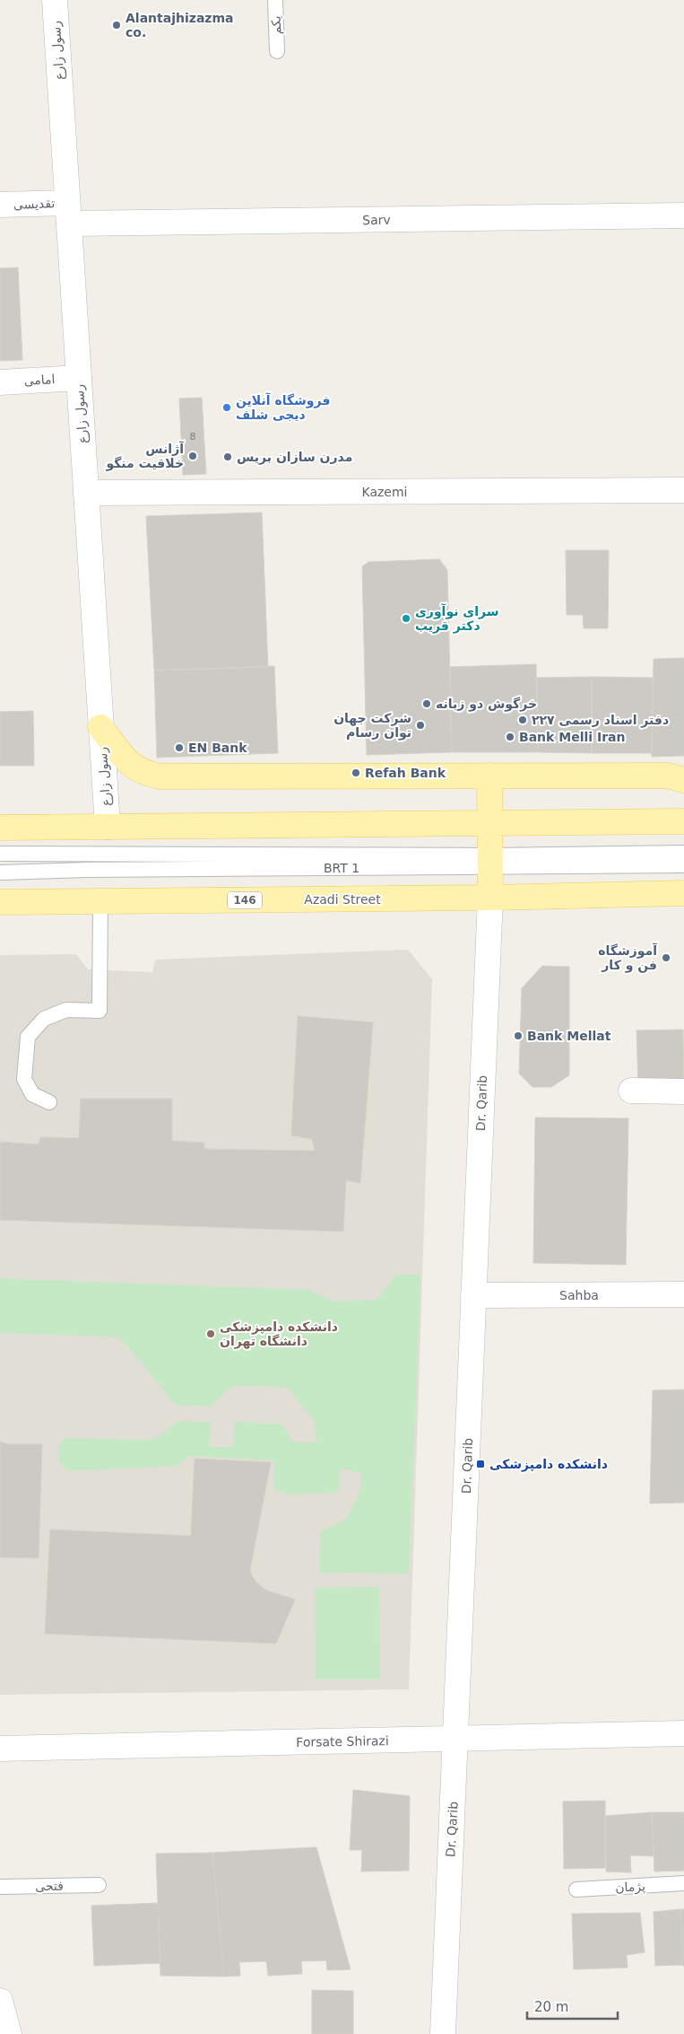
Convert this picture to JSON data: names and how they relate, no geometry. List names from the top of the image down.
{
  "streets": {
    "main road": ["Azadi Street", "146"],
    "street": [
      "رسول زارع",
      "تقدیسی",
      "Sarv",
      "امامی",
      "Kazemi",
      "Dr. Qarib",
      "Sahba",
      "Forsate Shirazi"
    ],
    "lane": [
      "یکم",
      "BRT 1",
      "فتحی",
      "پژمان"
    ]
  },
  "crossings": [
    ["رسول زارع", "تقدیسی"],
    ["رسول زارع", "Sarv"],
    ["رسول زارع", "امامی"],
    ["رسول زارع", "Kazemi"],
    ["تقدیسی", "Sarv"],
    ["Azadi Street", "Dr. Qarib"],
    ["Dr. Qarib", "Sahba"],
    ["Dr. Qarib", "Forsate Shirazi"]
  ],
  "places": {
    "other": [
      "Alantajhizazma co.",
      "فروشگاه آنلاین دیجی شلف",
      "آژانس خلاقیت منگو",
      "مدرن سازان بریس",
      "سرای نوآوری دکتر قریب",
      "خرگوش دو زبانه",
      "دفتر اسناد رسمی ۲۲۷",
      "شرکت جهان توان رسام",
      "Bank Melli Iran",
      "EN Bank",
      "Refah Bank",
      "آموزشگاه فن و کار",
      "Bank Mellat",
      "دانشکده دامپزشکی دانشگاه تهران"
    ],
    "transit": ["دانشکده دامپزشکی"]
  },
  "house_numbers": ["8"],
  "scale_bar": "20 m"
}
